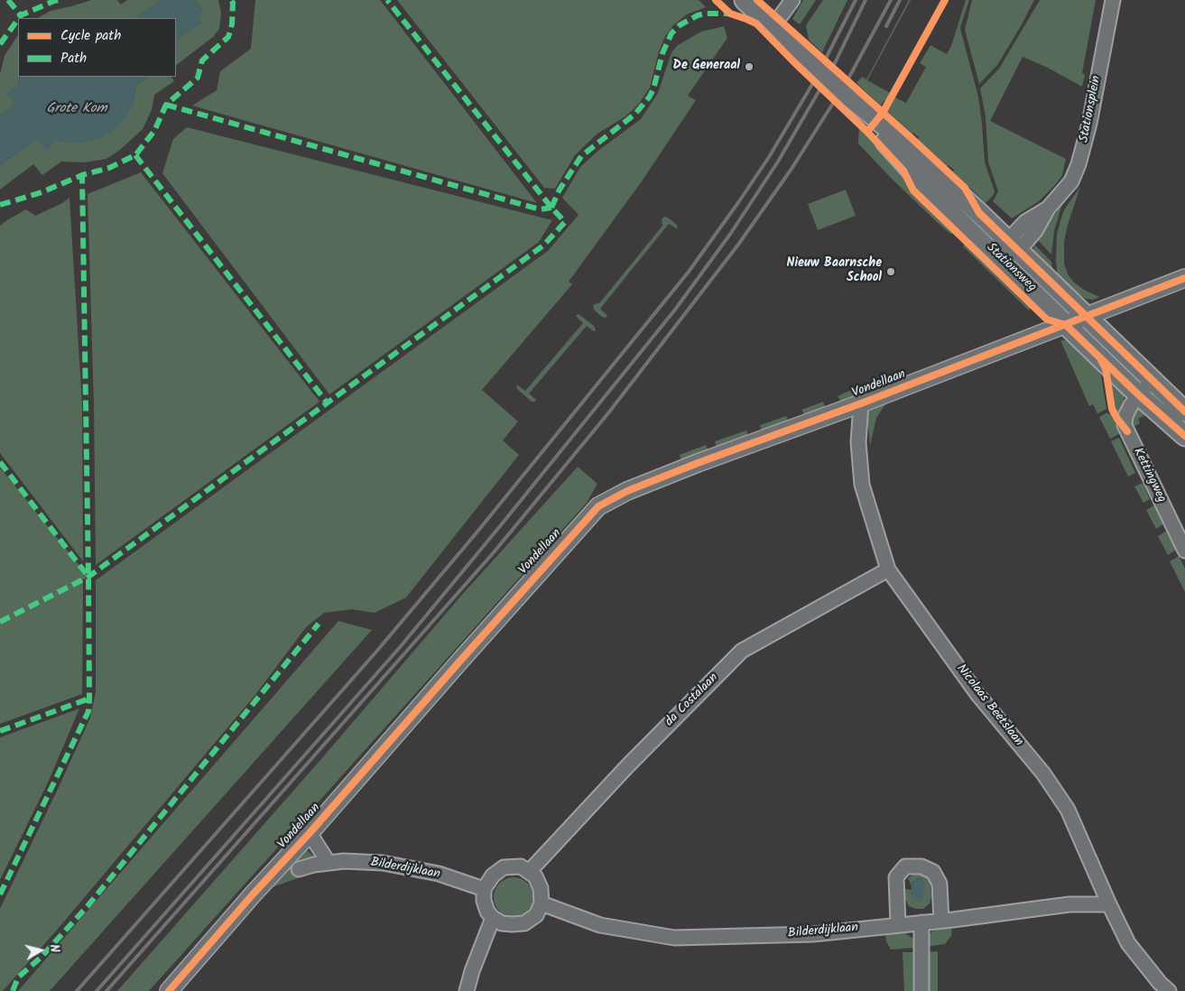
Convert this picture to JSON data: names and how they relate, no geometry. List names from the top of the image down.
{
  "streets": {
    "main road": ["Stationsweg"],
    "street": [
      "Stationsplein",
      "Vondellaan",
      "Kettingweg",
      "da Costalaan",
      "Nicolaas Beetslaan",
      "Bilderdijklaan"
    ]
  },
  "crossings": [
    ["Stationsplein", "Stationsweg"],
    ["Stationsweg", "Vondellaan"],
    ["Stationsweg", "Kettingweg"],
    ["Vondellaan", "Nicolaas Beetslaan"],
    ["da Costalaan", "Nicolaas Beetslaan"],
    ["da Costalaan", "Bilderdijklaan"],
    ["Nicolaas Beetslaan", "Bilderdijklaan"]
  ],
  "water": ["Grote Kom"],
  "places": ["De Generaal", "Nieuw Baarnsche School"],
  "legend": ["Cycle path", "Path"],
  "north": "right"
}
